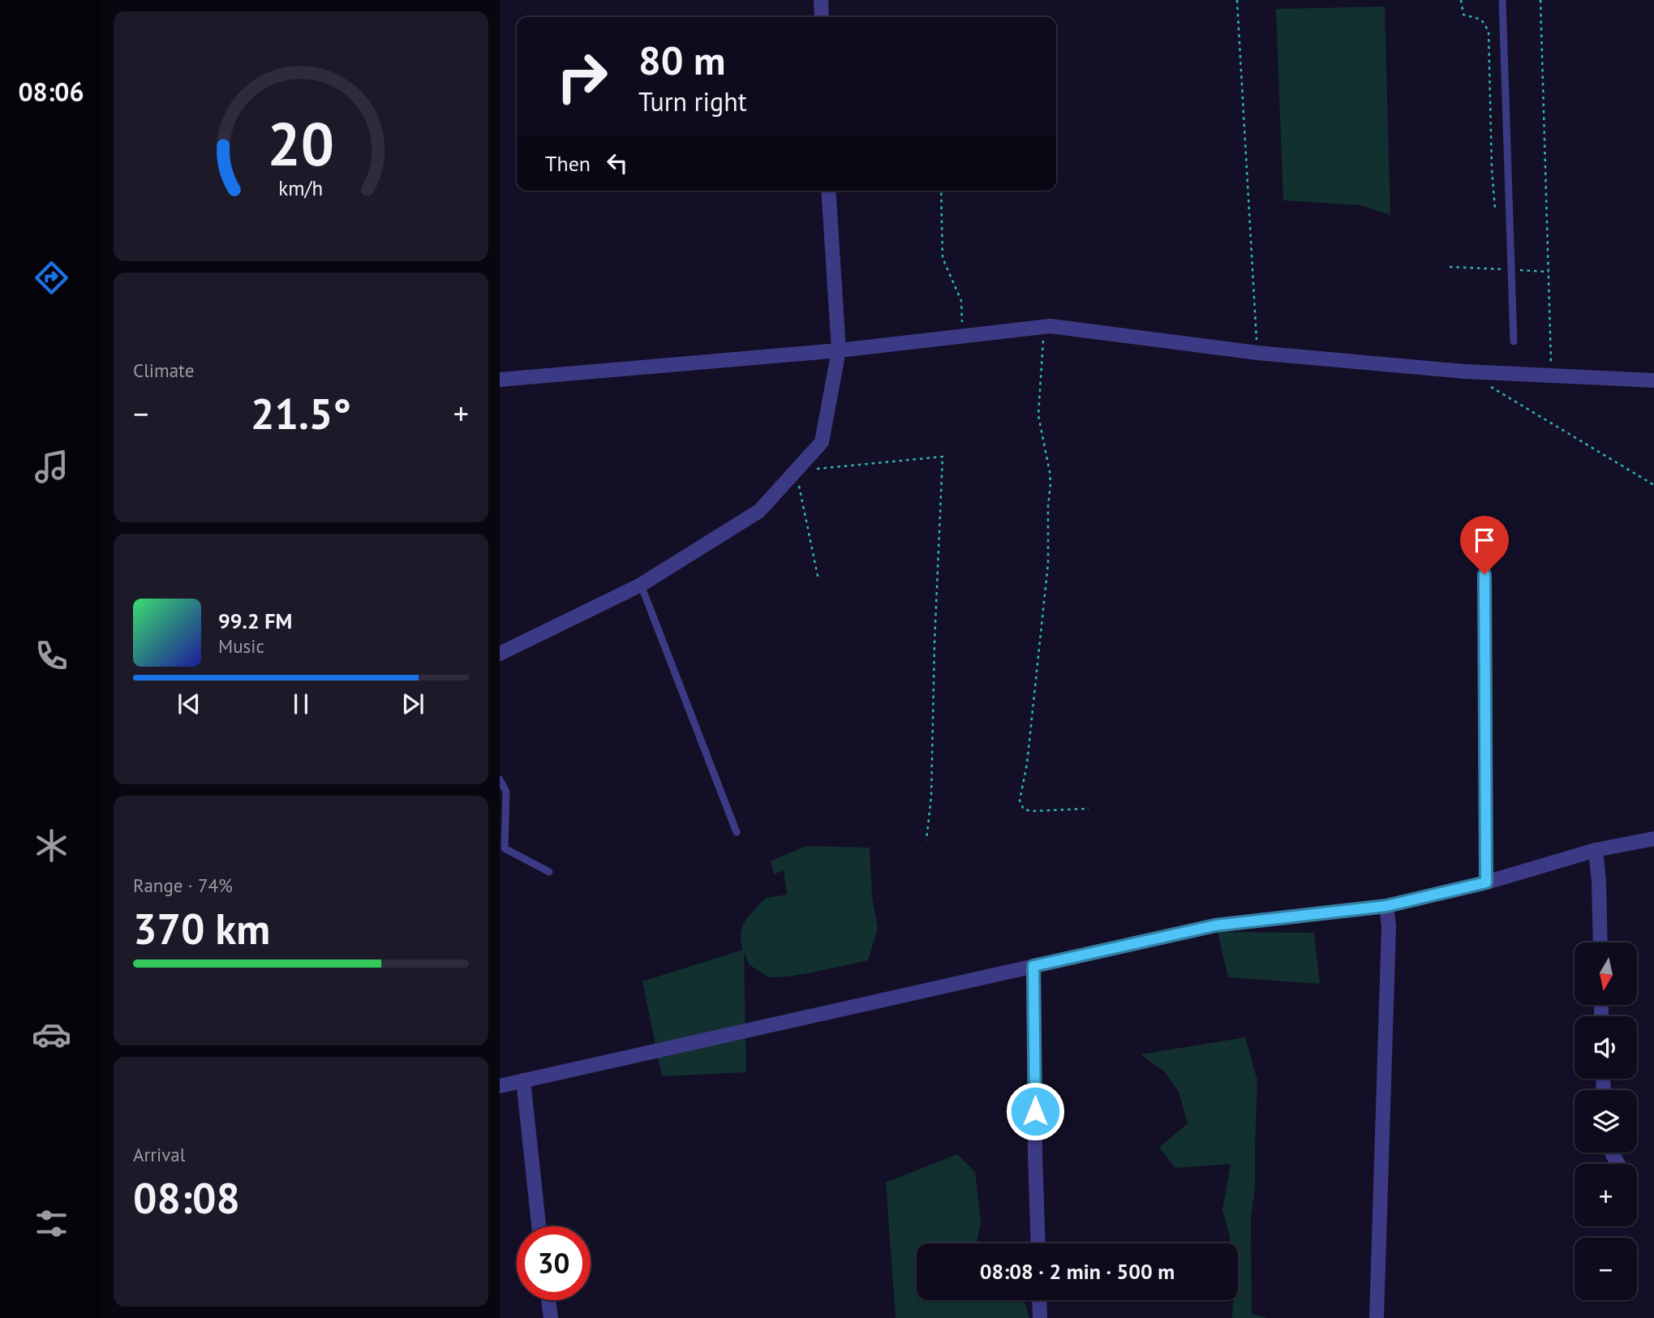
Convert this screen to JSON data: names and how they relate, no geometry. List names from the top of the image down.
{
  "north": "bottom",
  "page": {
    "tabs": "08:06",
    "turn": ["80 m", "Turn right"],
    "then": "Then",
    "tile": [
      "Climate",
      ["Range · 74%", "370 km"],
      ["Arrival", "08:08"]
    ],
    "heat": ["−", "21.5°", "+"],
    "song": ["99.2 FM", "Music"],
    "map_buttons": ["+", "−"],
    "limit": "30",
    "trip": "08:08 · 2 min · 500 m",
    "gauge": ["20", "km/h"]
  }
}
